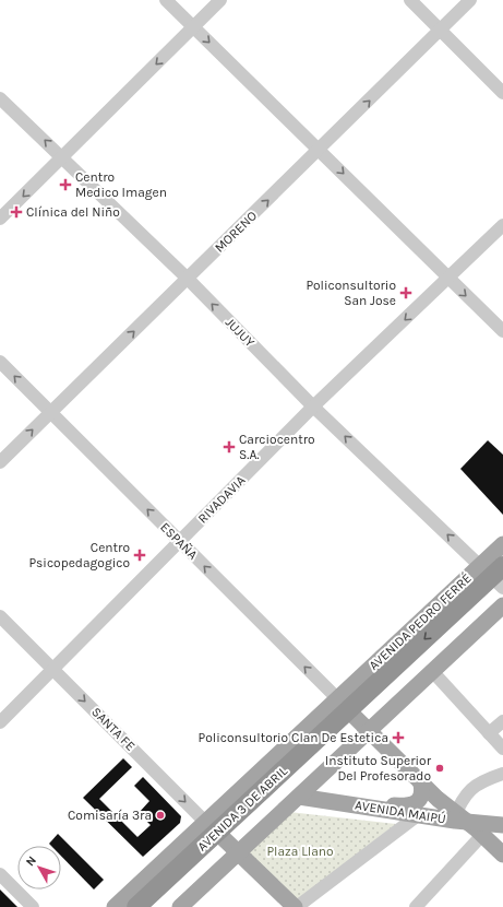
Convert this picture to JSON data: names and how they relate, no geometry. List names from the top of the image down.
{
  "streets": {
    "highway": ["AVENIDA PEDRO FERRÉ", "AVENIDA 3 DE ABRIL"],
    "main road": ["AVENIDA MAIPÚ"],
    "street": [
      "MORENO",
      "JUJUY",
      "RIVADAVIA",
      "ESPAÑA",
      "SANTA FE"
    ]
  },
  "crossings": [
    ["MORENO", "JUJUY"],
    ["MORENO", "ESPAÑA"],
    ["JUJUY", "RIVADAVIA"],
    ["JUJUY", "AVENIDA PEDRO FERRÉ"],
    ["RIVADAVIA", "ESPAÑA"],
    ["RIVADAVIA", "SANTA FE"],
    ["ESPAÑA", "AVENIDA PEDRO FERRÉ"],
    ["ESPAÑA", "AVENIDA 3 DE ABRIL"],
    ["AVENIDA PEDRO FERRÉ", "AVENIDA 3 DE ABRIL"],
    ["SANTA FE", "AVENIDA 3 DE ABRIL"],
    ["AVENIDA 3 DE ABRIL", "AVENIDA MAIPÚ"]
  ],
  "one_way": [
    "MORENO",
    "JUJUY",
    "ESPAÑA",
    "SANTA FE"
  ],
  "parks": ["Plaza Llano"],
  "places": {
    "health": [
      "Centro Medico Imagen",
      "Clínica del Niño",
      "Policonsultorio San Jose",
      "Carciocentro S.A.",
      "Centro Psicopedagogico",
      "Policonsultorio Clan De Estetica"
    ],
    "other": ["Instituto Superior Del Profesorado", "Comisaría 3ra"]
  },
  "north": "top left"
}
